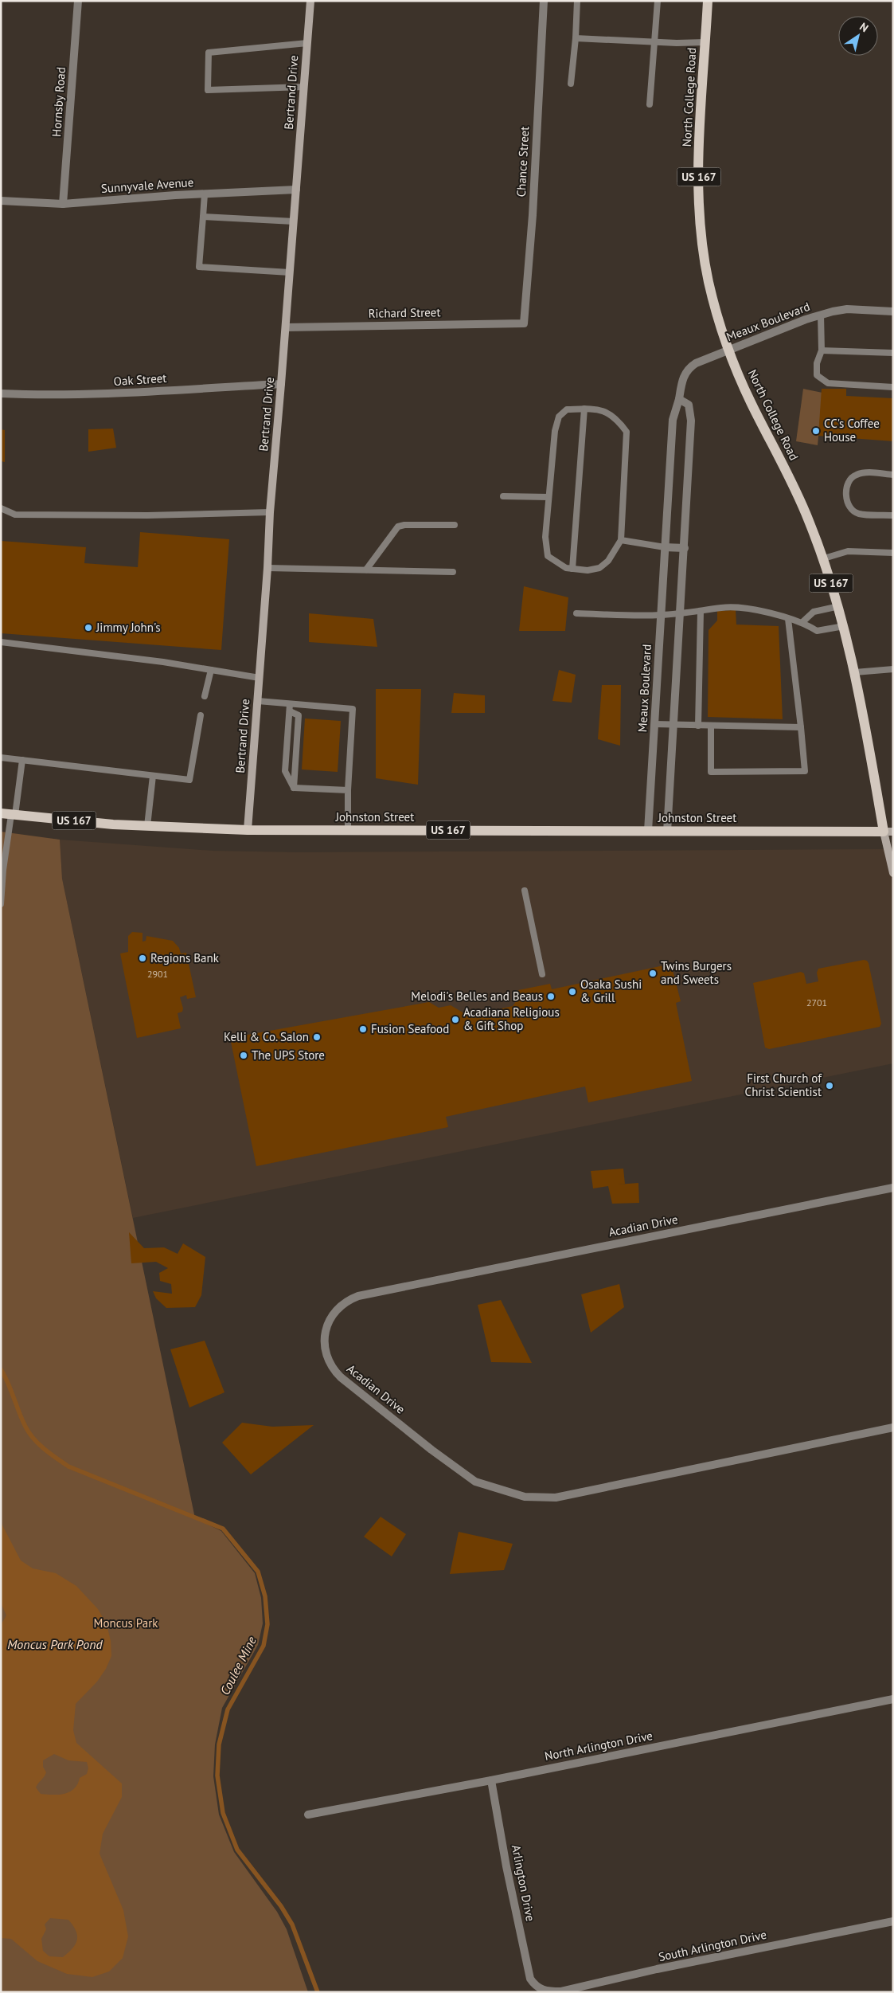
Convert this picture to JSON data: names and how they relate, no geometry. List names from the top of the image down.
{
  "streets": {
    "main road": [
      "Bertrand Drive",
      "North College Road",
      "US 167",
      "Johnston Street"
    ],
    "street": [
      "Hornsby Road",
      "Chance Street",
      "Sunnyvale Avenue",
      "Richard Street",
      "Meaux Boulevard",
      "Oak Street",
      "Acadian Drive",
      "North Arlington Drive",
      "Arlington Drive",
      "South Arlington Drive"
    ]
  },
  "crossings": [
    ["Bertrand Drive", "Sunnyvale Avenue"],
    ["Bertrand Drive", "Richard Street"],
    ["Bertrand Drive", "Oak Street"],
    ["Bertrand Drive", "Johnston Street"],
    ["North College Road", "Meaux Boulevard"],
    ["North College Road", "Johnston Street"],
    ["Hornsby Road", "Sunnyvale Avenue"],
    ["Chance Street", "Richard Street"],
    ["Meaux Boulevard", "Johnston Street"],
    ["North Arlington Drive", "Arlington Drive"],
    ["Arlington Drive", "South Arlington Drive"]
  ],
  "water": ["Moncus Park Pond", "Coulee Mine"],
  "parks": ["Moncus Park"],
  "places": [
    "CC's Coffee House",
    "Jimmy John's",
    "Regions Bank",
    "Twins Burgers and Sweets",
    "Osaka Sushi & Grill",
    "Melodi's Belles and Beaus",
    "Acadiana Religious & Gift Shop",
    "Fusion Seafood",
    "Kelli & Co. Salon",
    "The UPS Store",
    "First Church of Christ Scientist"
  ],
  "house_numbers": ["2901", "2701"],
  "north": "top right"
}
